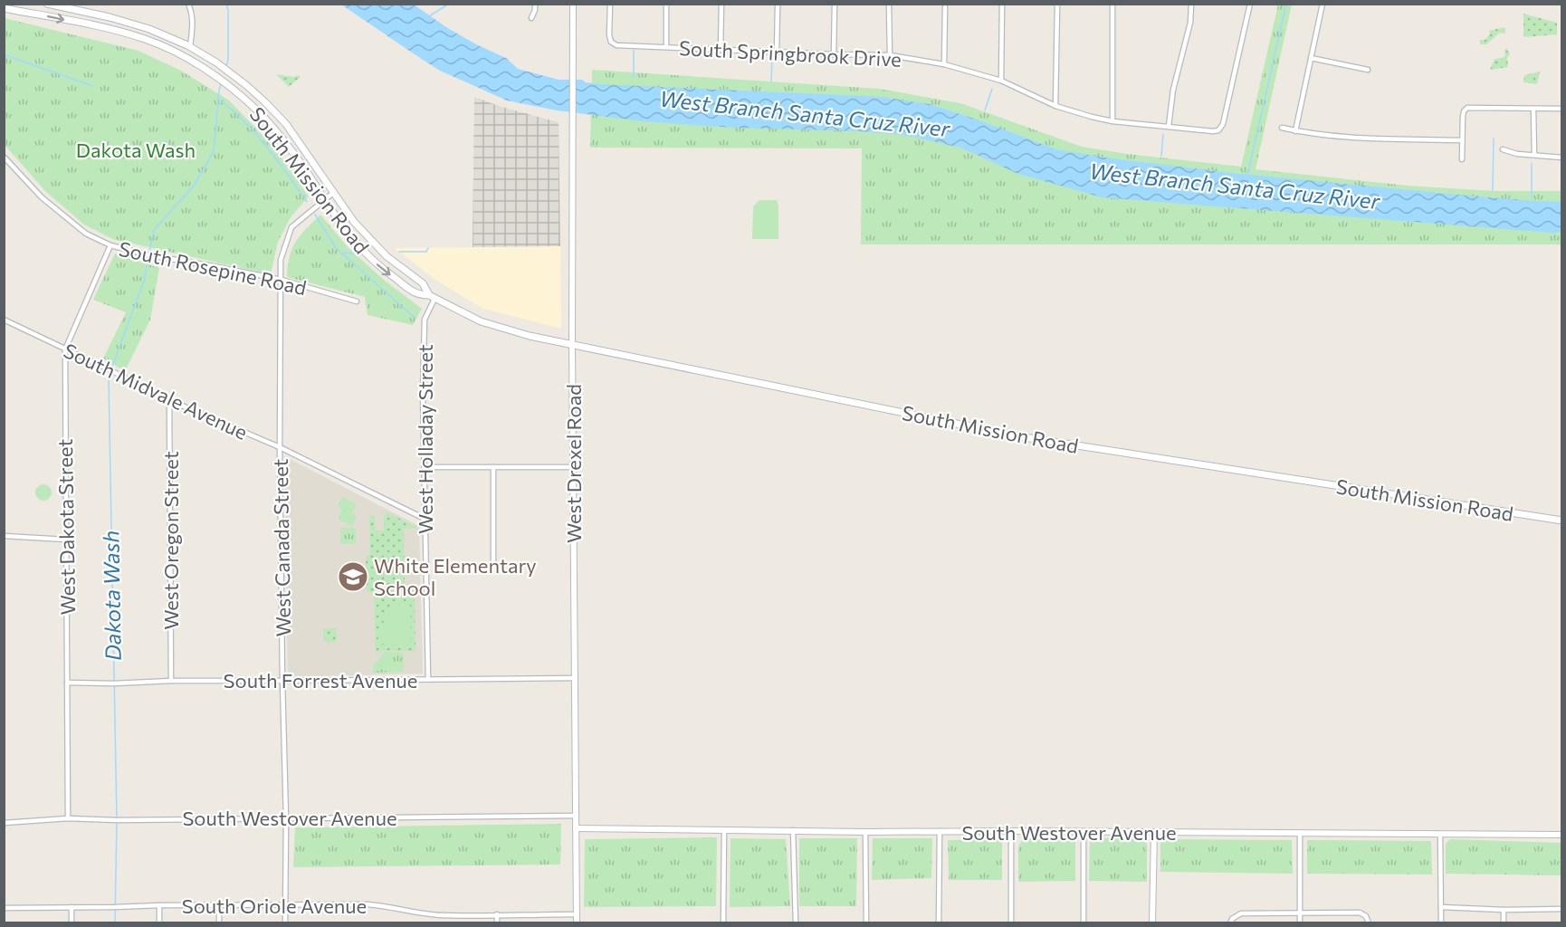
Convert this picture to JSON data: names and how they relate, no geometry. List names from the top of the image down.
{
  "streets": {
    "main road": ["South Mission Road"],
    "street": [
      "South Springbrook Drive",
      "South Rosepine Road",
      "South Midvale Avenue",
      "West Holladay Street",
      "West Drexel Road",
      "West Dakota Street",
      "West Oregon Street",
      "West Canada Street",
      "South Forrest Avenue",
      "South Westover Avenue",
      "South Oriole Avenue"
    ]
  },
  "crossings": [
    ["South Mission Road", "West Holladay Street"],
    ["South Mission Road", "West Drexel Road"],
    ["South Mission Road", "West Canada Street"],
    ["South Rosepine Road", "West Dakota Street"],
    ["South Rosepine Road", "West Canada Street"],
    ["South Midvale Avenue", "West Holladay Street"],
    ["South Midvale Avenue", "West Dakota Street"],
    ["South Midvale Avenue", "West Oregon Street"],
    ["South Midvale Avenue", "West Canada Street"],
    ["West Holladay Street", "South Forrest Avenue"],
    ["West Drexel Road", "South Forrest Avenue"],
    ["West Drexel Road", "South Westover Avenue"],
    ["West Drexel Road", "South Oriole Avenue"],
    ["West Dakota Street", "South Forrest Avenue"],
    ["West Dakota Street", "South Westover Avenue"],
    ["West Oregon Street", "South Forrest Avenue"],
    ["West Canada Street", "South Forrest Avenue"],
    ["West Canada Street", "South Westover Avenue"],
    ["West Canada Street", "South Oriole Avenue"]
  ],
  "water": ["West Branch Santa Cruz River", "Dakota Wash"],
  "parks": ["Dakota Wash"],
  "places": {
    "school or university": ["White Elementary School"]
  }
}
